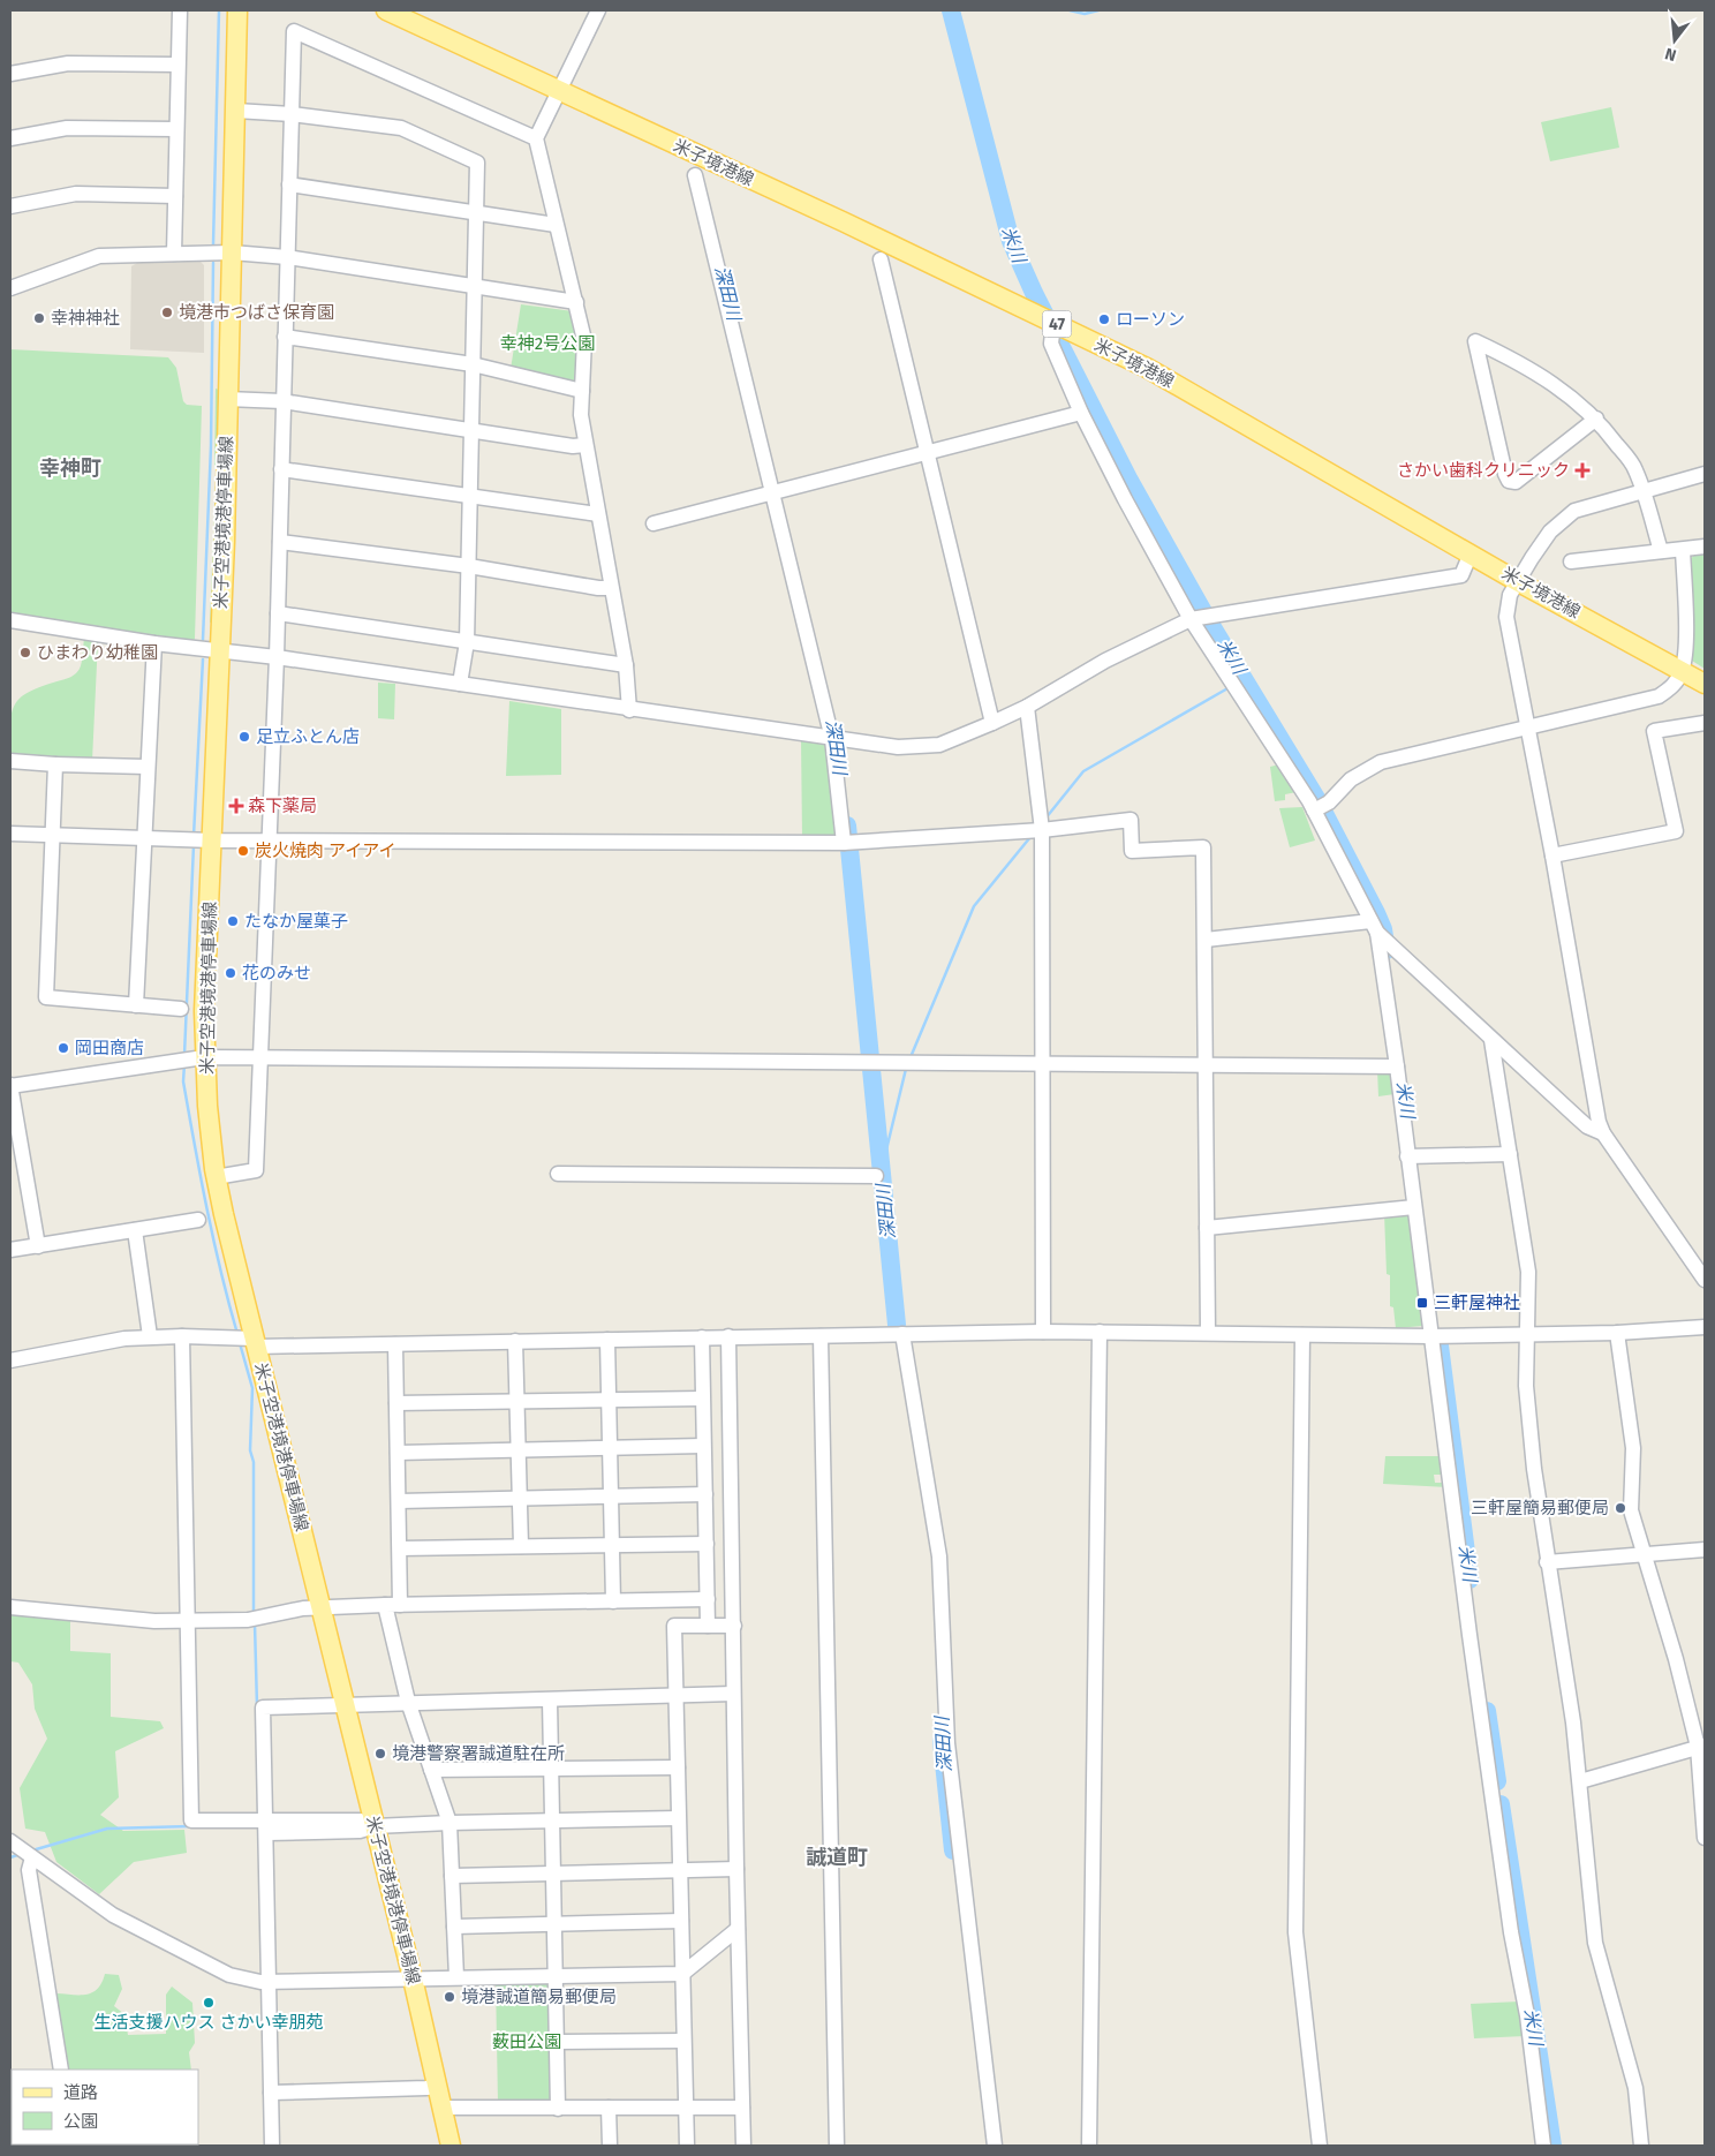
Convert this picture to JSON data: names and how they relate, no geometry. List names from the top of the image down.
{
  "streets": {
    "main road": ["米子境港線", "47", "米子空港境港停車場線"]
  },
  "districts": ["幸神町", "誠道町"],
  "water": ["米川", "深田川"],
  "parks": ["幸神2号公園", "薮田公園"],
  "places": {
    "other": [
      "境港市つばさ保育園",
      "幸神神社",
      "ローソン",
      "ひまわり幼稚園",
      "足立ふとん店",
      "炭火焼肉 アイアイ",
      "たなか屋菓子",
      "花のみせ",
      "岡田商店",
      "三軒屋簡易郵便局",
      "境港警察署誠道駐在所",
      "境港誠道簡易郵便局",
      "生活支援ハウス さかい幸朋苑"
    ],
    "health": ["さかい歯科クリニック", "森下薬局"],
    "transit": ["三軒屋神社"]
  },
  "legend": ["道路", "公園"],
  "north": "bottom"
}
